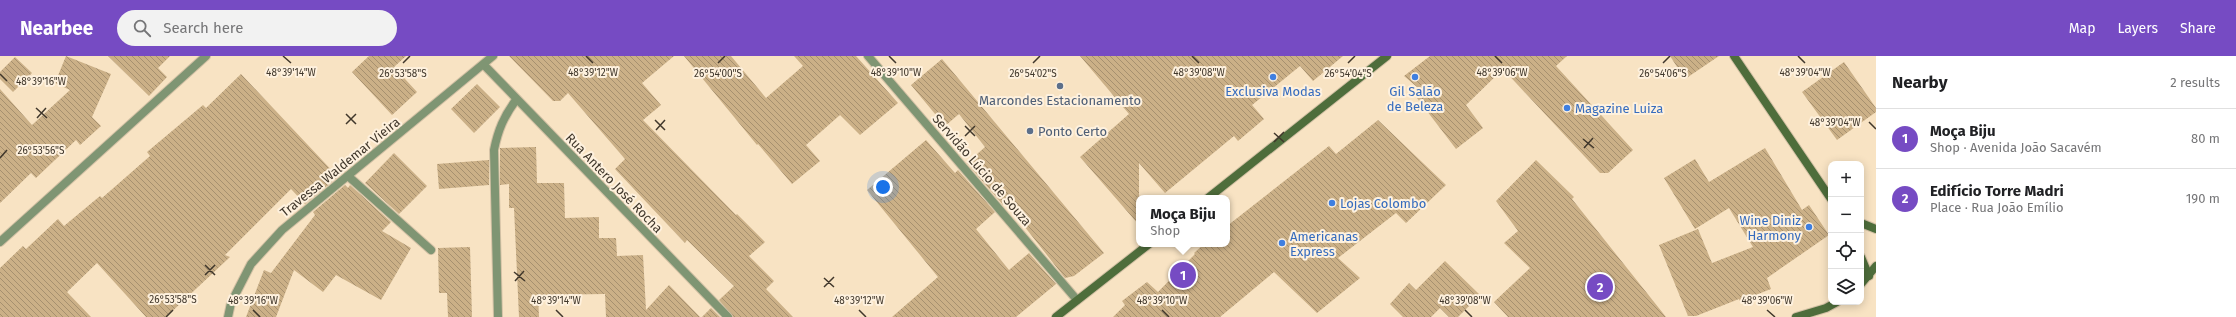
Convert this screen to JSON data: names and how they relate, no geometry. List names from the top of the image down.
{
  "streets": {
    "street": ["Travessa Waldemar Vieira", "Servidão Lúcio de Souza", "Rua Antero José Rocha"]
  },
  "crossings": [
    ["Travessa Waldemar Vieira", "Rua Antero José Rocha"]
  ],
  "places": [
    "Exclusiva Modas",
    "Gil Salão de Beleza",
    "Marcondes Estacionamento",
    "Magazine Luiza",
    "Ponto Certo",
    "Lojas Colombo",
    "Wine Diniz Harmony",
    "Americanas Express"
  ],
  "page": {
    "header": "Nearbee",
    "search": "Search here",
    "nav": ["Map", "Layers", "Share"],
    "heading": ["Nearby", "2 results"],
    "list": [
      {
        "mark": "1",
        "name": "Moça Biju",
        "note": "Shop · Avenida João Sacavém",
        "value": "80 m"
      },
      {
        "mark": "2",
        "name": "Edifício Torre Madri",
        "note": "Place · Rua João Emílio",
        "value": "190 m"
      }
    ],
    "map_buttons": ["+", "−"],
    "popup": ["Moça Biju", "Shop"],
    "pins": ["1", "2"]
  },
  "coordinates": [
    "48°39'04\"W",
    "48°39'14\"W",
    "48°39'12\"W",
    "48°39'10\"W",
    "48°39'08\"W",
    "48°39'06\"W",
    "26°53'58\"S",
    "26°54'00\"S",
    "26°54'02\"S",
    "26°54'04\"S",
    "26°54'06\"S",
    "48°39'16\"W",
    "26°53'56\"S"
  ]
}
